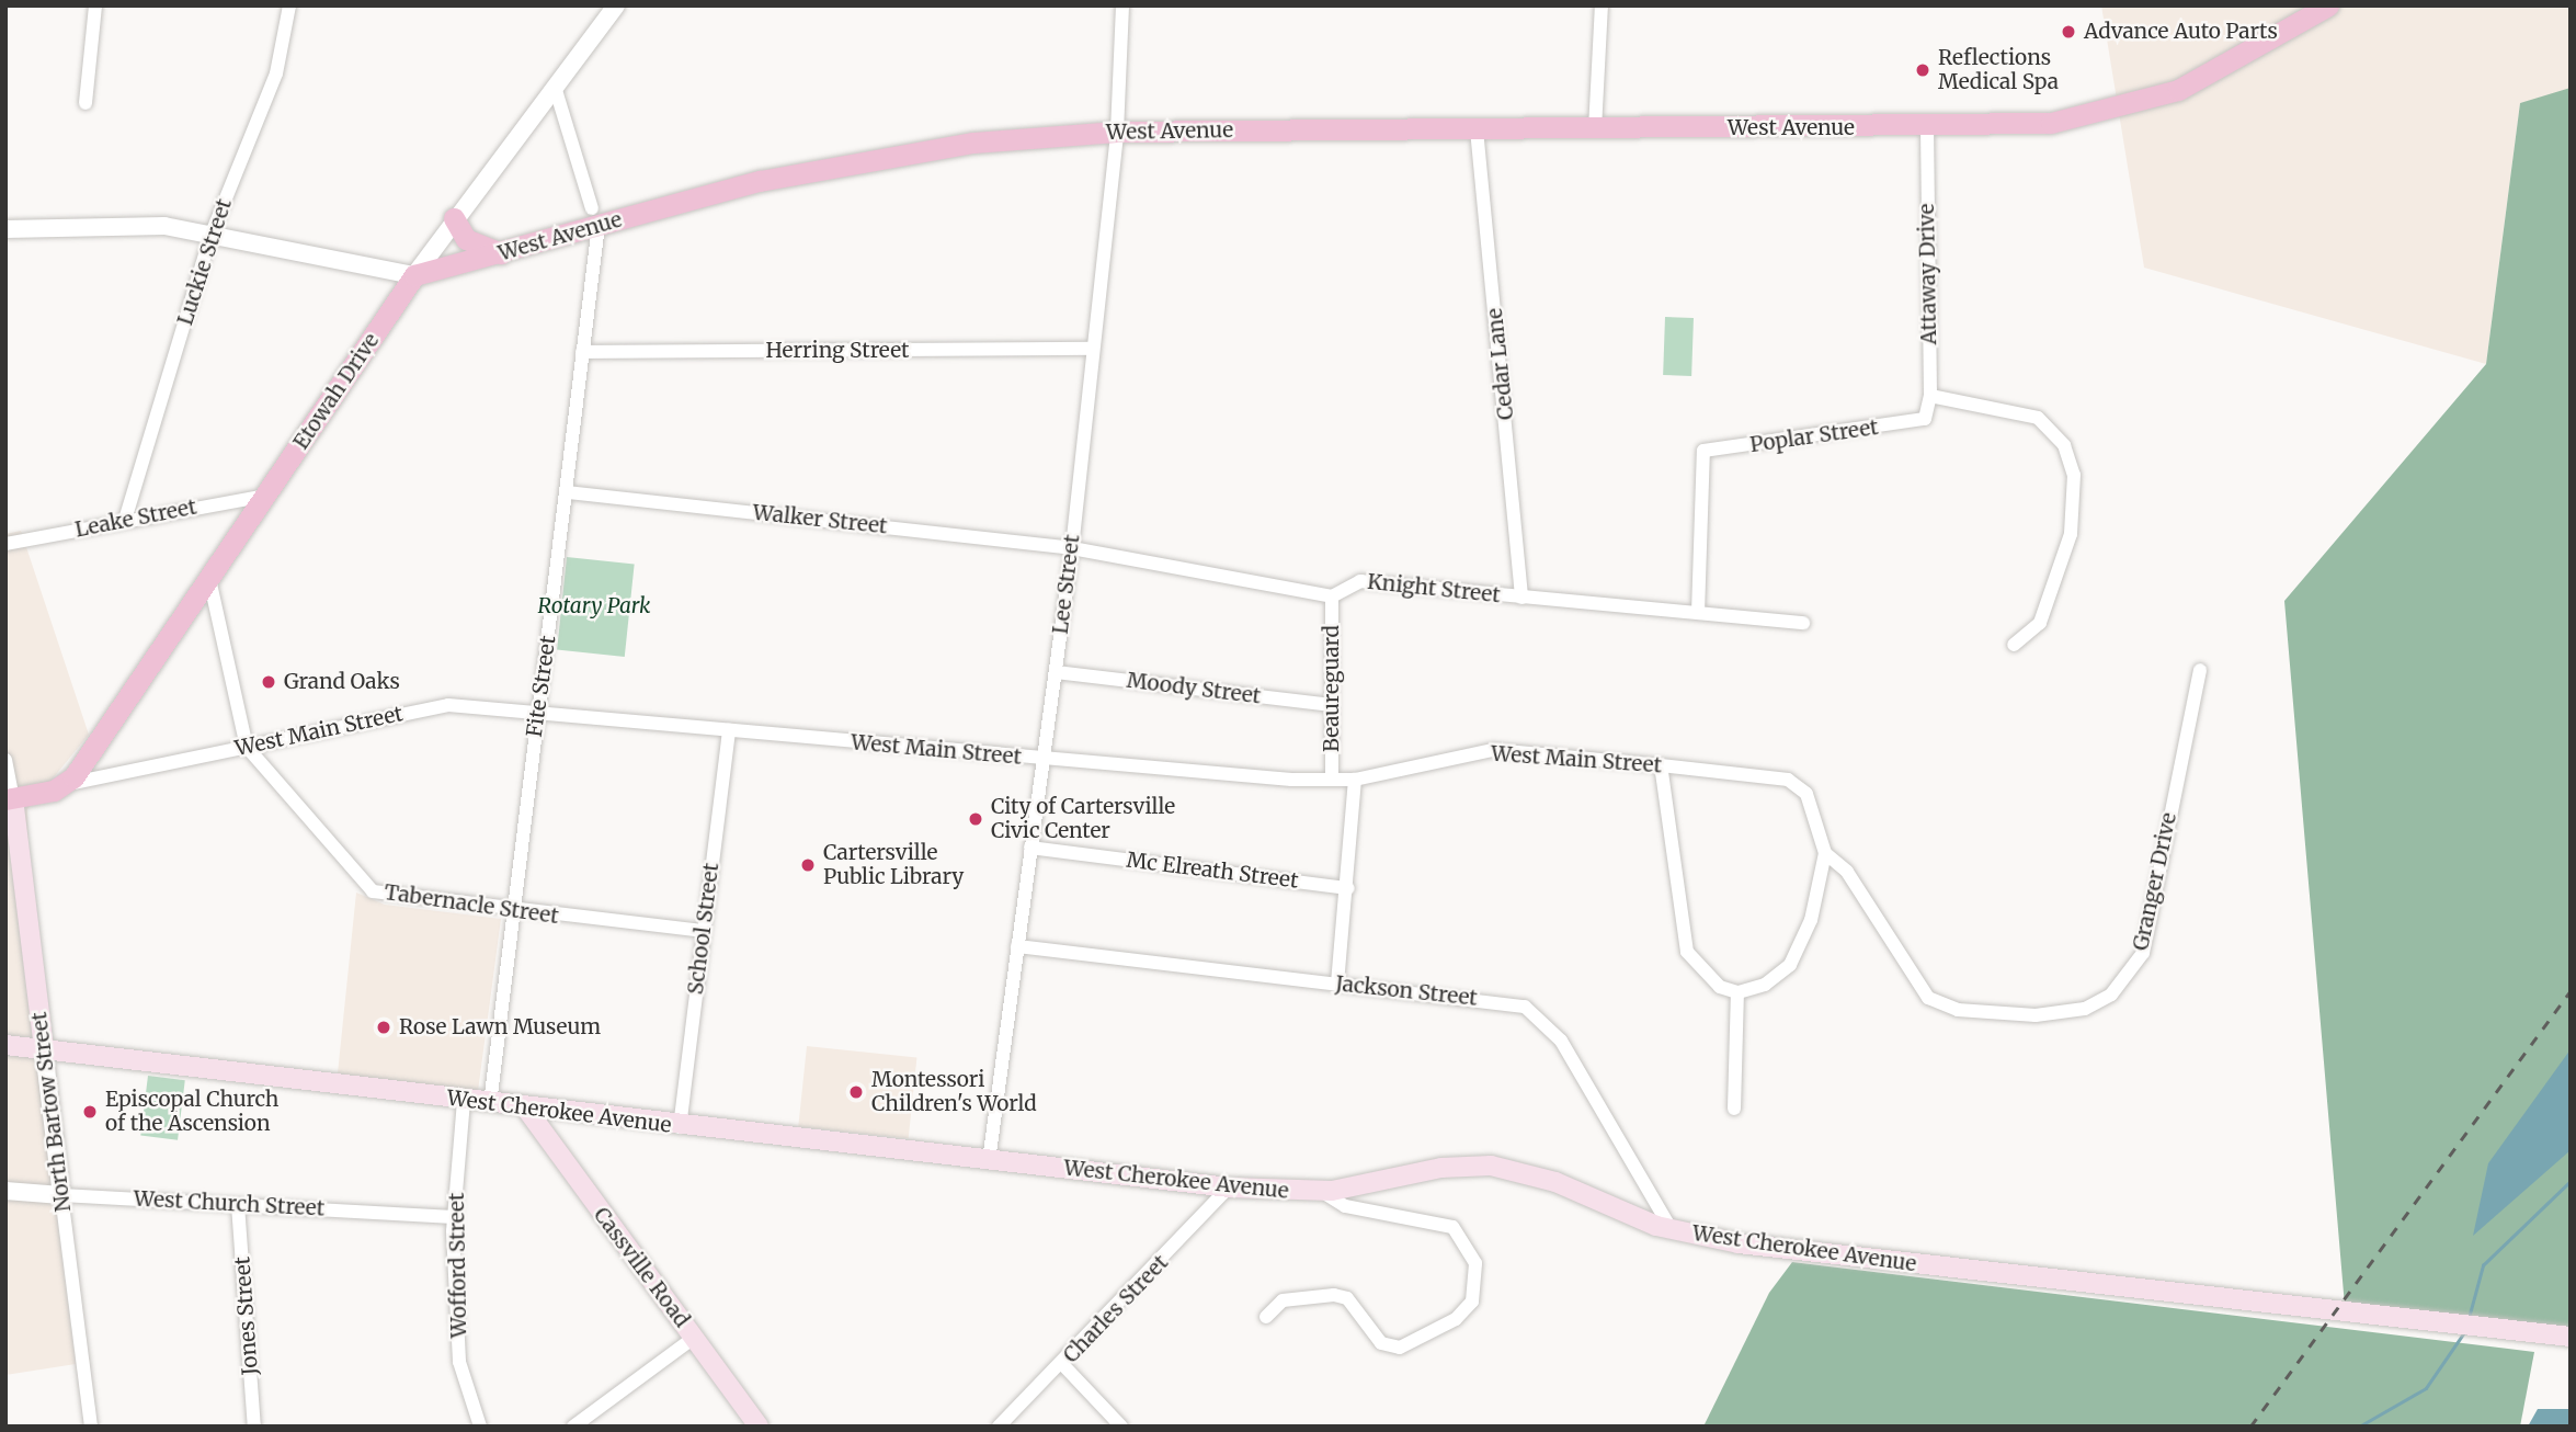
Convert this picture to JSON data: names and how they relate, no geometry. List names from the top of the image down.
{
  "streets": {
    "main road": [
      "West Avenue",
      "Etowah Drive",
      "West Main Street",
      "North Bartow Street",
      "West Cherokee Avenue",
      "Cassville Road"
    ],
    "street": [
      "Luckie Street",
      "Attaway Drive",
      "Herring Street",
      "Cedar Lane",
      "Poplar Street",
      "Leake Street",
      "Walker Street",
      "Lee Street",
      "Knight Street",
      "Fite Street",
      "Moody Street",
      "Beaureguard",
      "Mc Elreath Street",
      "Granger Drive",
      "Tabernacle Street",
      "School Street",
      "Jackson Street",
      "West Church Street",
      "Wofford Street",
      "Charles Street",
      "Jones Street"
    ]
  },
  "crossings": [
    ["West Avenue", "Luckie Street"],
    ["West Avenue", "Attaway Drive"],
    ["West Avenue", "Cedar Lane"],
    ["West Avenue", "Etowah Drive"],
    ["West Avenue", "Lee Street"],
    ["West Avenue", "Fite Street"],
    ["Luckie Street", "Leake Street"],
    ["Attaway Drive", "Poplar Street"],
    ["Herring Street", "Lee Street"],
    ["Herring Street", "Fite Street"],
    ["Cedar Lane", "Knight Street"],
    ["Etowah Drive", "Leake Street"],
    ["Etowah Drive", "Fite Street"],
    ["Etowah Drive", "West Main Street"],
    ["Etowah Drive", "Tabernacle Street"],
    ["Poplar Street", "Knight Street"],
    ["Walker Street", "Lee Street"],
    ["Walker Street", "Fite Street"],
    ["Lee Street", "Moody Street"],
    ["Lee Street", "West Main Street"],
    ["Lee Street", "Mc Elreath Street"],
    ["Lee Street", "Jackson Street"],
    ["Lee Street", "West Cherokee Avenue"],
    ["Knight Street", "Beaureguard"],
    ["Fite Street", "West Main Street"],
    ["Fite Street", "Tabernacle Street"],
    ["Fite Street", "West Cherokee Avenue"],
    ["Moody Street", "Beaureguard"],
    ["Beaureguard", "West Main Street"],
    ["West Main Street", "Granger Drive"],
    ["West Main Street", "Tabernacle Street"],
    ["West Main Street", "School Street"],
    ["West Main Street", "North Bartow Street"],
    ["Tabernacle Street", "School Street"],
    ["School Street", "West Cherokee Avenue"],
    ["Jackson Street", "West Cherokee Avenue"],
    ["North Bartow Street", "West Cherokee Avenue"],
    ["North Bartow Street", "West Church Street"],
    ["West Cherokee Avenue", "Wofford Street"],
    ["West Cherokee Avenue", "Cassville Road"],
    ["West Cherokee Avenue", "Charles Street"],
    ["West Church Street", "Wofford Street"],
    ["West Church Street", "Jones Street"]
  ],
  "parks": ["Rotary Park"],
  "places": [
    "Advance Auto Parts",
    "Reflections Medical Spa",
    "Grand Oaks",
    "City of Cartersville Civic Center",
    "Cartersville Public Library",
    "Rose Lawn Museum",
    "Montessori Children's World",
    "Episcopal Church of the Ascension"
  ]
}
